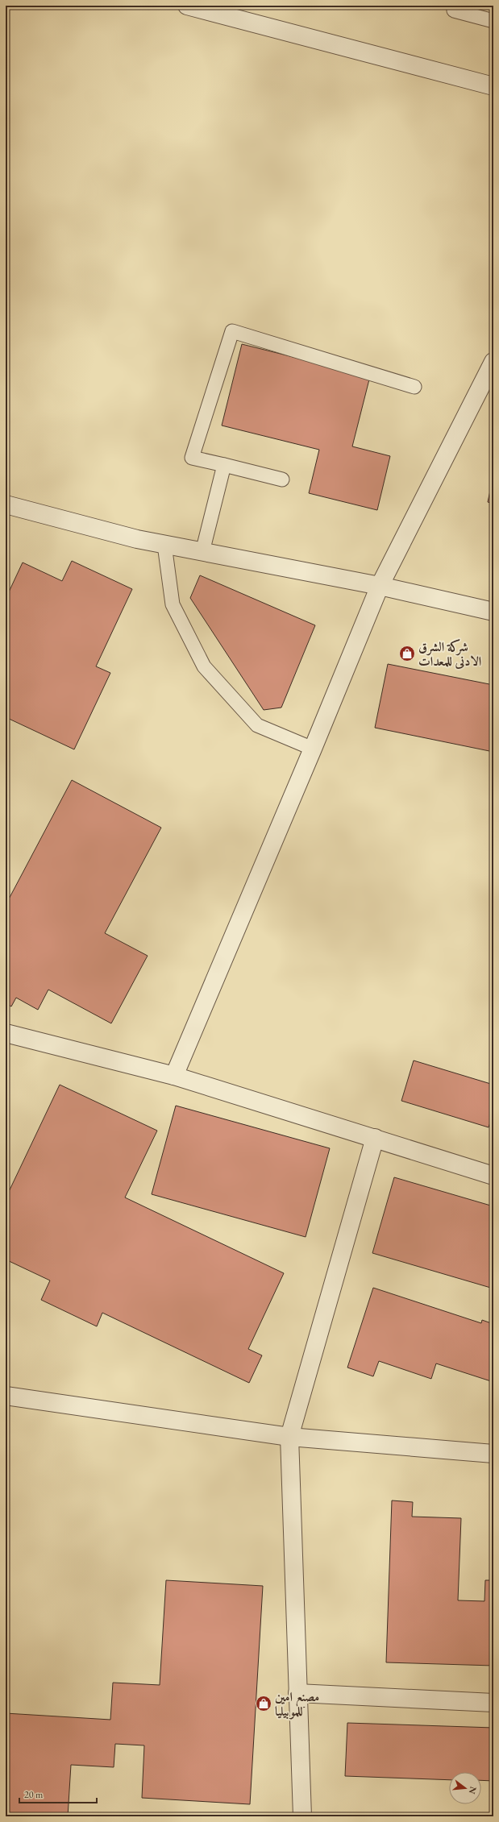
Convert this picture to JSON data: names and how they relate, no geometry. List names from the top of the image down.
{
  "places": {
    "shop": ["شركة الشرق الادنى للمعدات", "مصنع امين للموبيليا"]
  },
  "scale_bar": "20 m",
  "north": "right"
}
